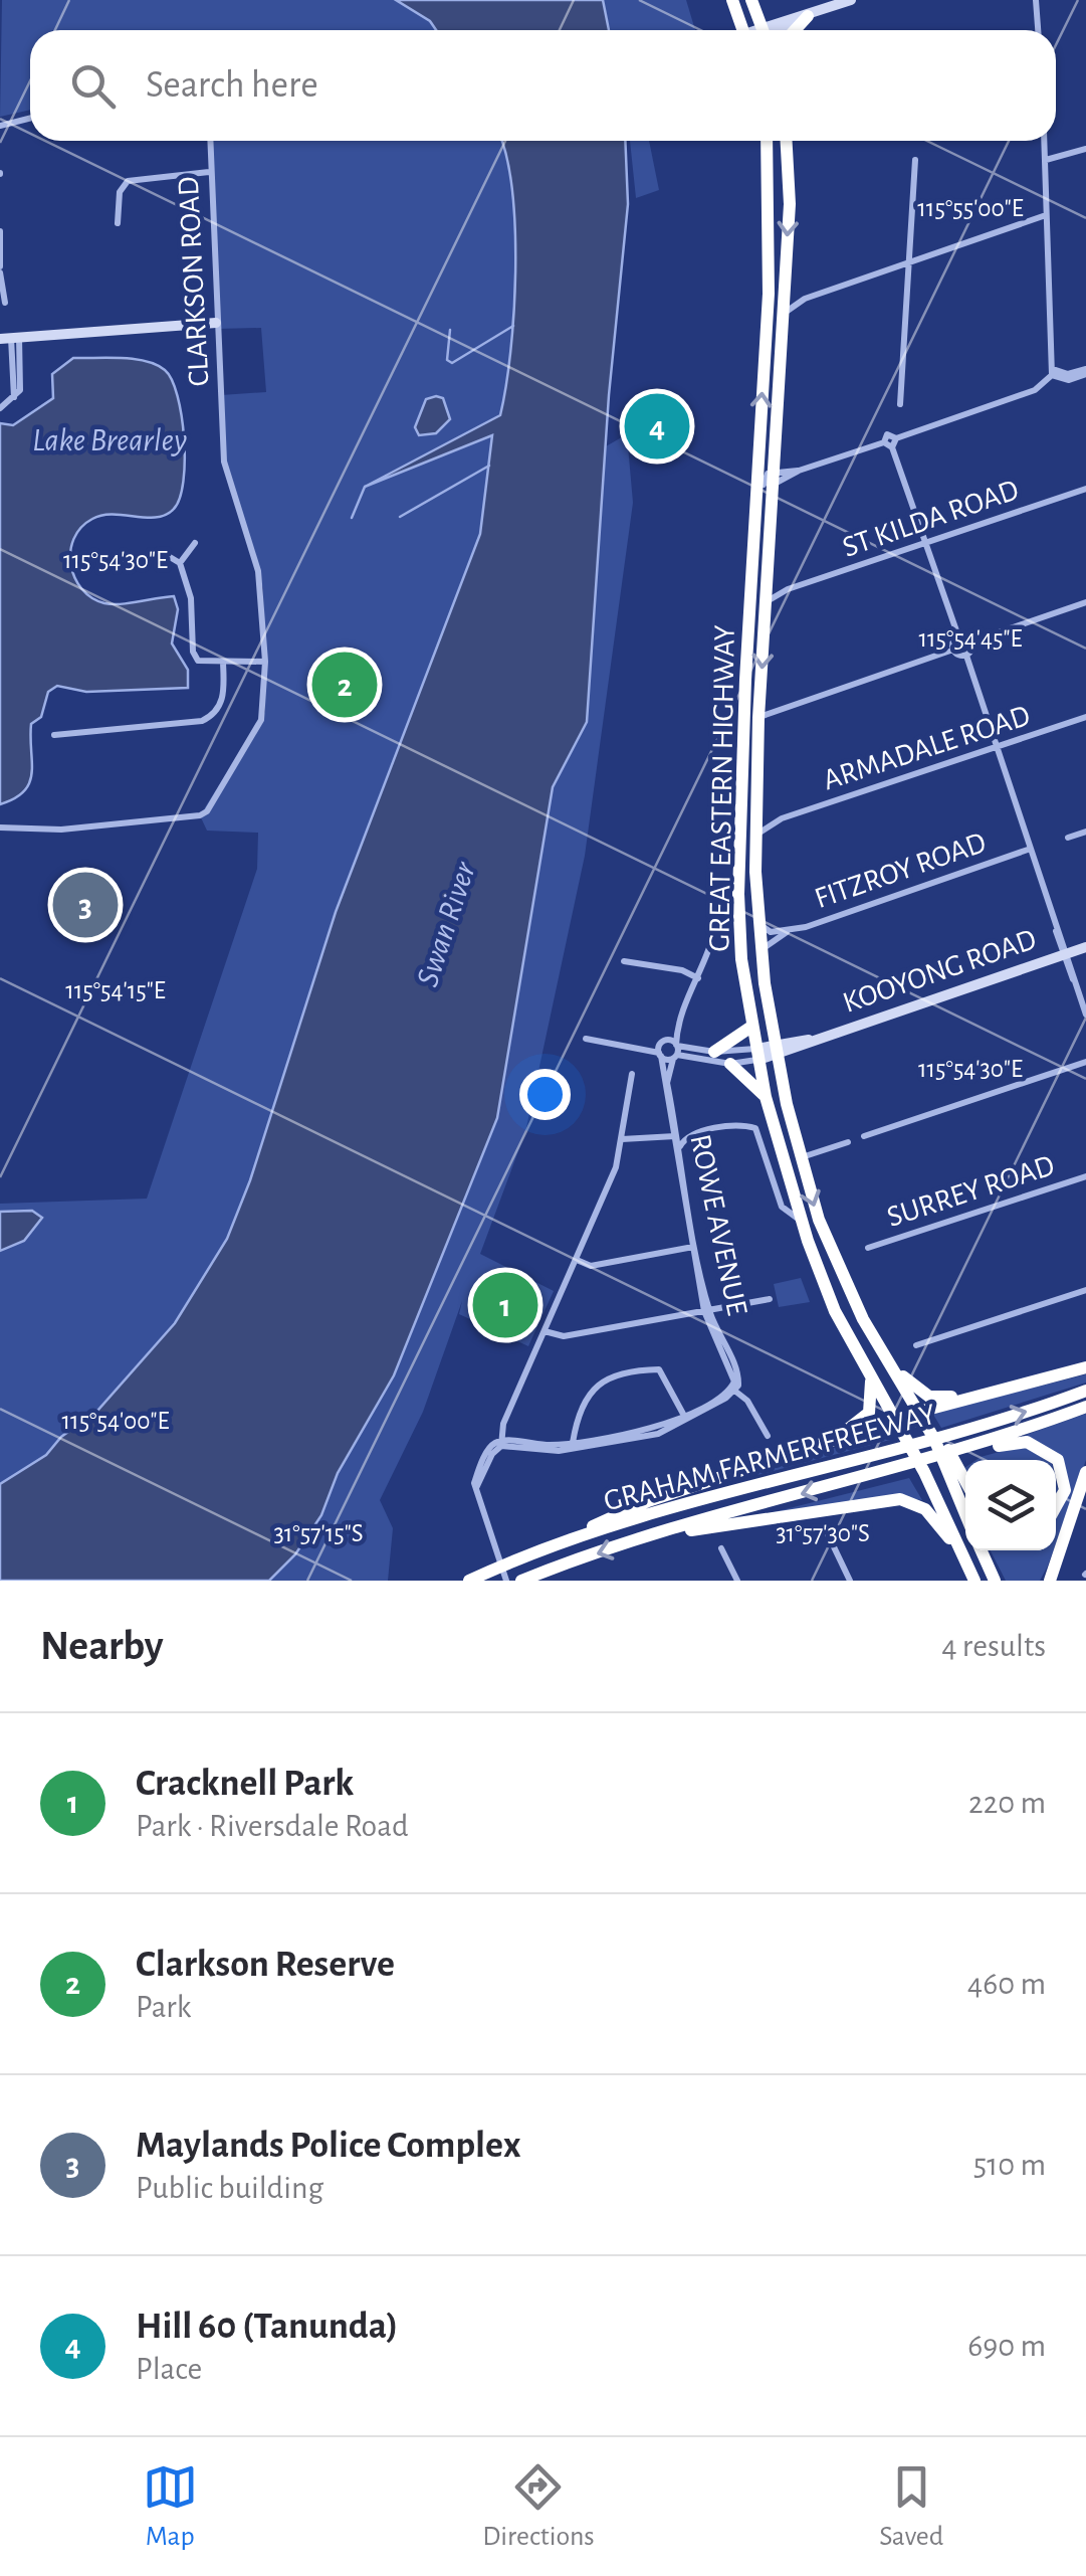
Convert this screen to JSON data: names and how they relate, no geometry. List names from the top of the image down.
{
  "streets": {
    "highway": ["GREAT EASTERN HIGHWAY", "GRAHAM FARMER FREEWAY"],
    "street": [
      "CLARKSON ROAD",
      "ST KILDA ROAD",
      "ARMADALE ROAD",
      "FITZROY ROAD",
      "KOOYONG ROAD",
      "SURREY ROAD",
      "ROWE AVENUE"
    ]
  },
  "crossings": [
    ["ST KILDA ROAD", "GREAT EASTERN HIGHWAY"],
    ["ARMADALE ROAD", "GREAT EASTERN HIGHWAY"],
    ["GREAT EASTERN HIGHWAY", "FITZROY ROAD"],
    ["GREAT EASTERN HIGHWAY", "KOOYONG ROAD"]
  ],
  "water": ["Lake Brearley", "Swan River"],
  "page": {
    "search": "Search here",
    "pins": [
      "4",
      "2",
      "3",
      "1"
    ],
    "heading": ["Nearby", "4 results"],
    "list": [
      {
        "mark": "1",
        "name": "Cracknell Park",
        "note": "Park · Riversdale Road",
        "value": "220 m"
      },
      {
        "mark": "2",
        "name": "Clarkson Reserve",
        "note": "Park",
        "value": "460 m"
      },
      {
        "mark": "3",
        "name": "Maylands Police Complex",
        "note": "Public building",
        "value": "510 m"
      },
      {
        "mark": "4",
        "name": "Hill 60 (Tanunda)",
        "note": "Place",
        "value": "690 m"
      }
    ],
    "nav": ["Map", "Directions", "Saved"]
  },
  "coordinates": [
    "115°55'00\"E",
    "115°54'30\"E",
    "115°54'45\"E",
    "115°54'15\"E",
    "115°54'00\"E",
    "31°57'15\"S",
    "31°57'30\"S"
  ]
}
